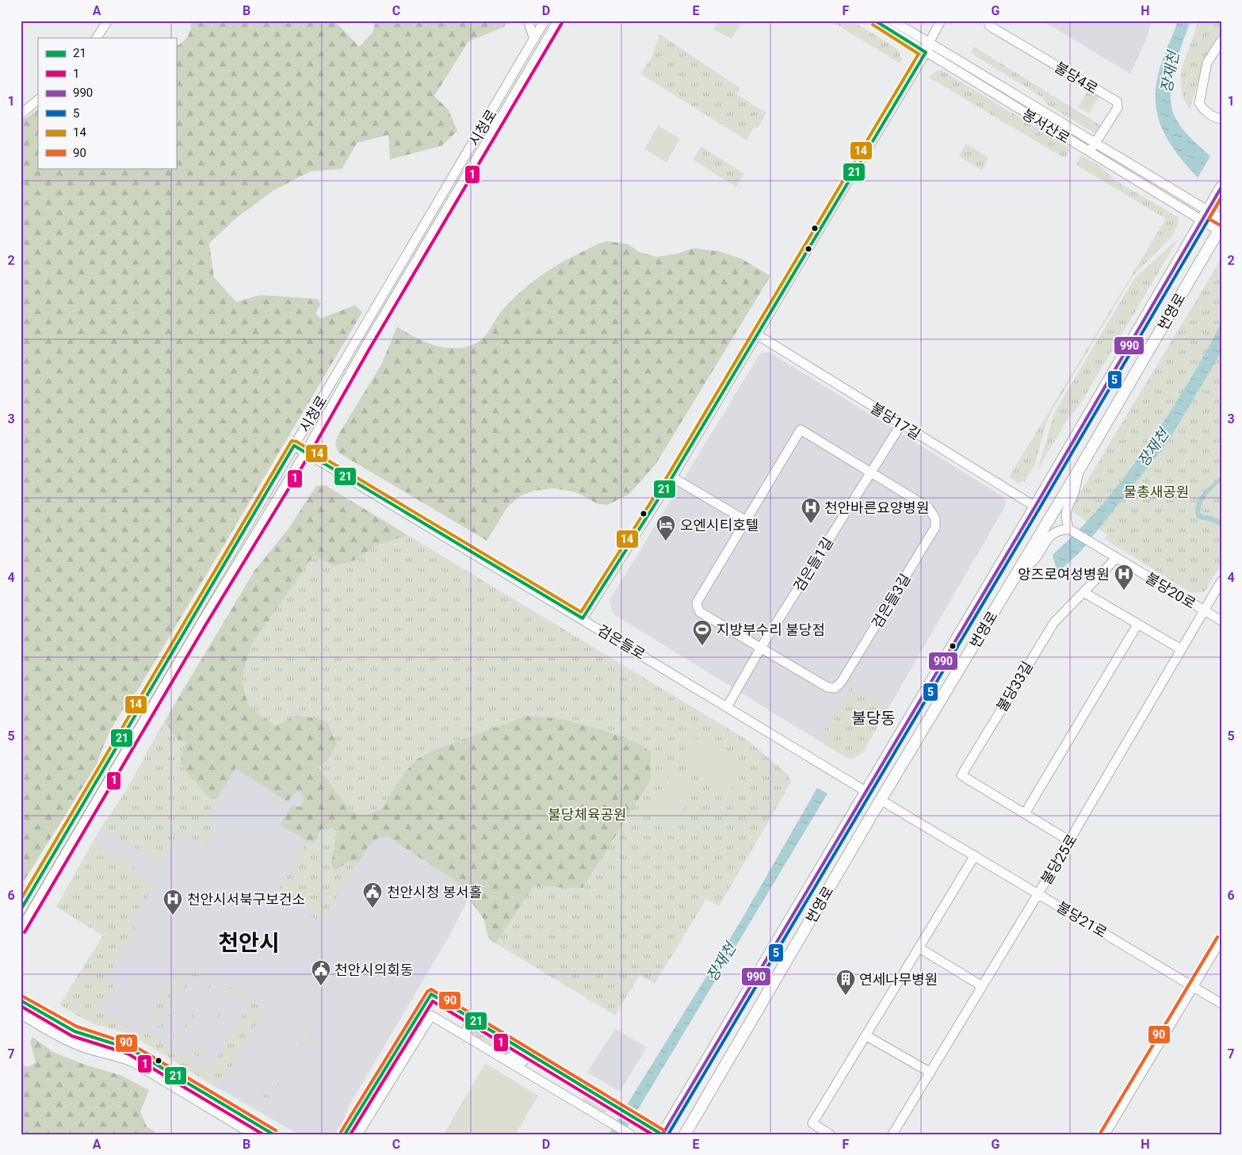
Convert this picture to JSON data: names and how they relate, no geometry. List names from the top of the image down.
{
  "streets": {
    "main road": ["번영로"],
    "street": [
      "불당4로",
      "봉서산로",
      "시청로",
      "불당17길",
      "검은들1길",
      "불당20로",
      "검은들3길",
      "검은들로",
      "불당33길",
      "불당25로",
      "불당21로"
    ]
  },
  "crossings": [
    ["불당4로", "봉서산로"],
    ["봉서산로", "번영로"],
    ["시청로", "검은들로"],
    ["번영로", "불당17길"],
    ["번영로", "검은들로"],
    ["번영로", "불당21로"],
    ["불당17길", "검은들1길"],
    ["검은들1길", "검은들3길"],
    ["검은들1길", "검은들로"],
    ["불당20로", "불당25로"],
    ["불당33길", "불당25로"],
    ["불당25로", "불당21로"]
  ],
  "districts": ["불당동", "천안시"],
  "water": ["장재천"],
  "parks": ["물총새공원", "불당체육공원"],
  "places": {
    "hospital": ["천안바른요양병원", "앙즈로여성병원", "천안시서북구보건소"],
    "hotel": ["오엔시티호텔"],
    "sports": ["지방부수리 불당점"],
    "public building": ["천안시청 봉서홀", "천안시의회동"],
    "building": ["연세나무병원"]
  },
  "lines": [
    "transit line 21",
    "transit line 1",
    "transit line 14",
    "transit line 990",
    "transit line 5",
    "transit line 90"
  ],
  "legend": [
    "21",
    "1",
    "990",
    "5",
    "14",
    "90"
  ],
  "grid": {
    "columns": [
      "A",
      "B",
      "C",
      "D",
      "E",
      "F",
      "G",
      "H"
    ],
    "rows": [
      "1",
      "2",
      "3",
      "4",
      "5",
      "6",
      "7"
    ]
  }
}
